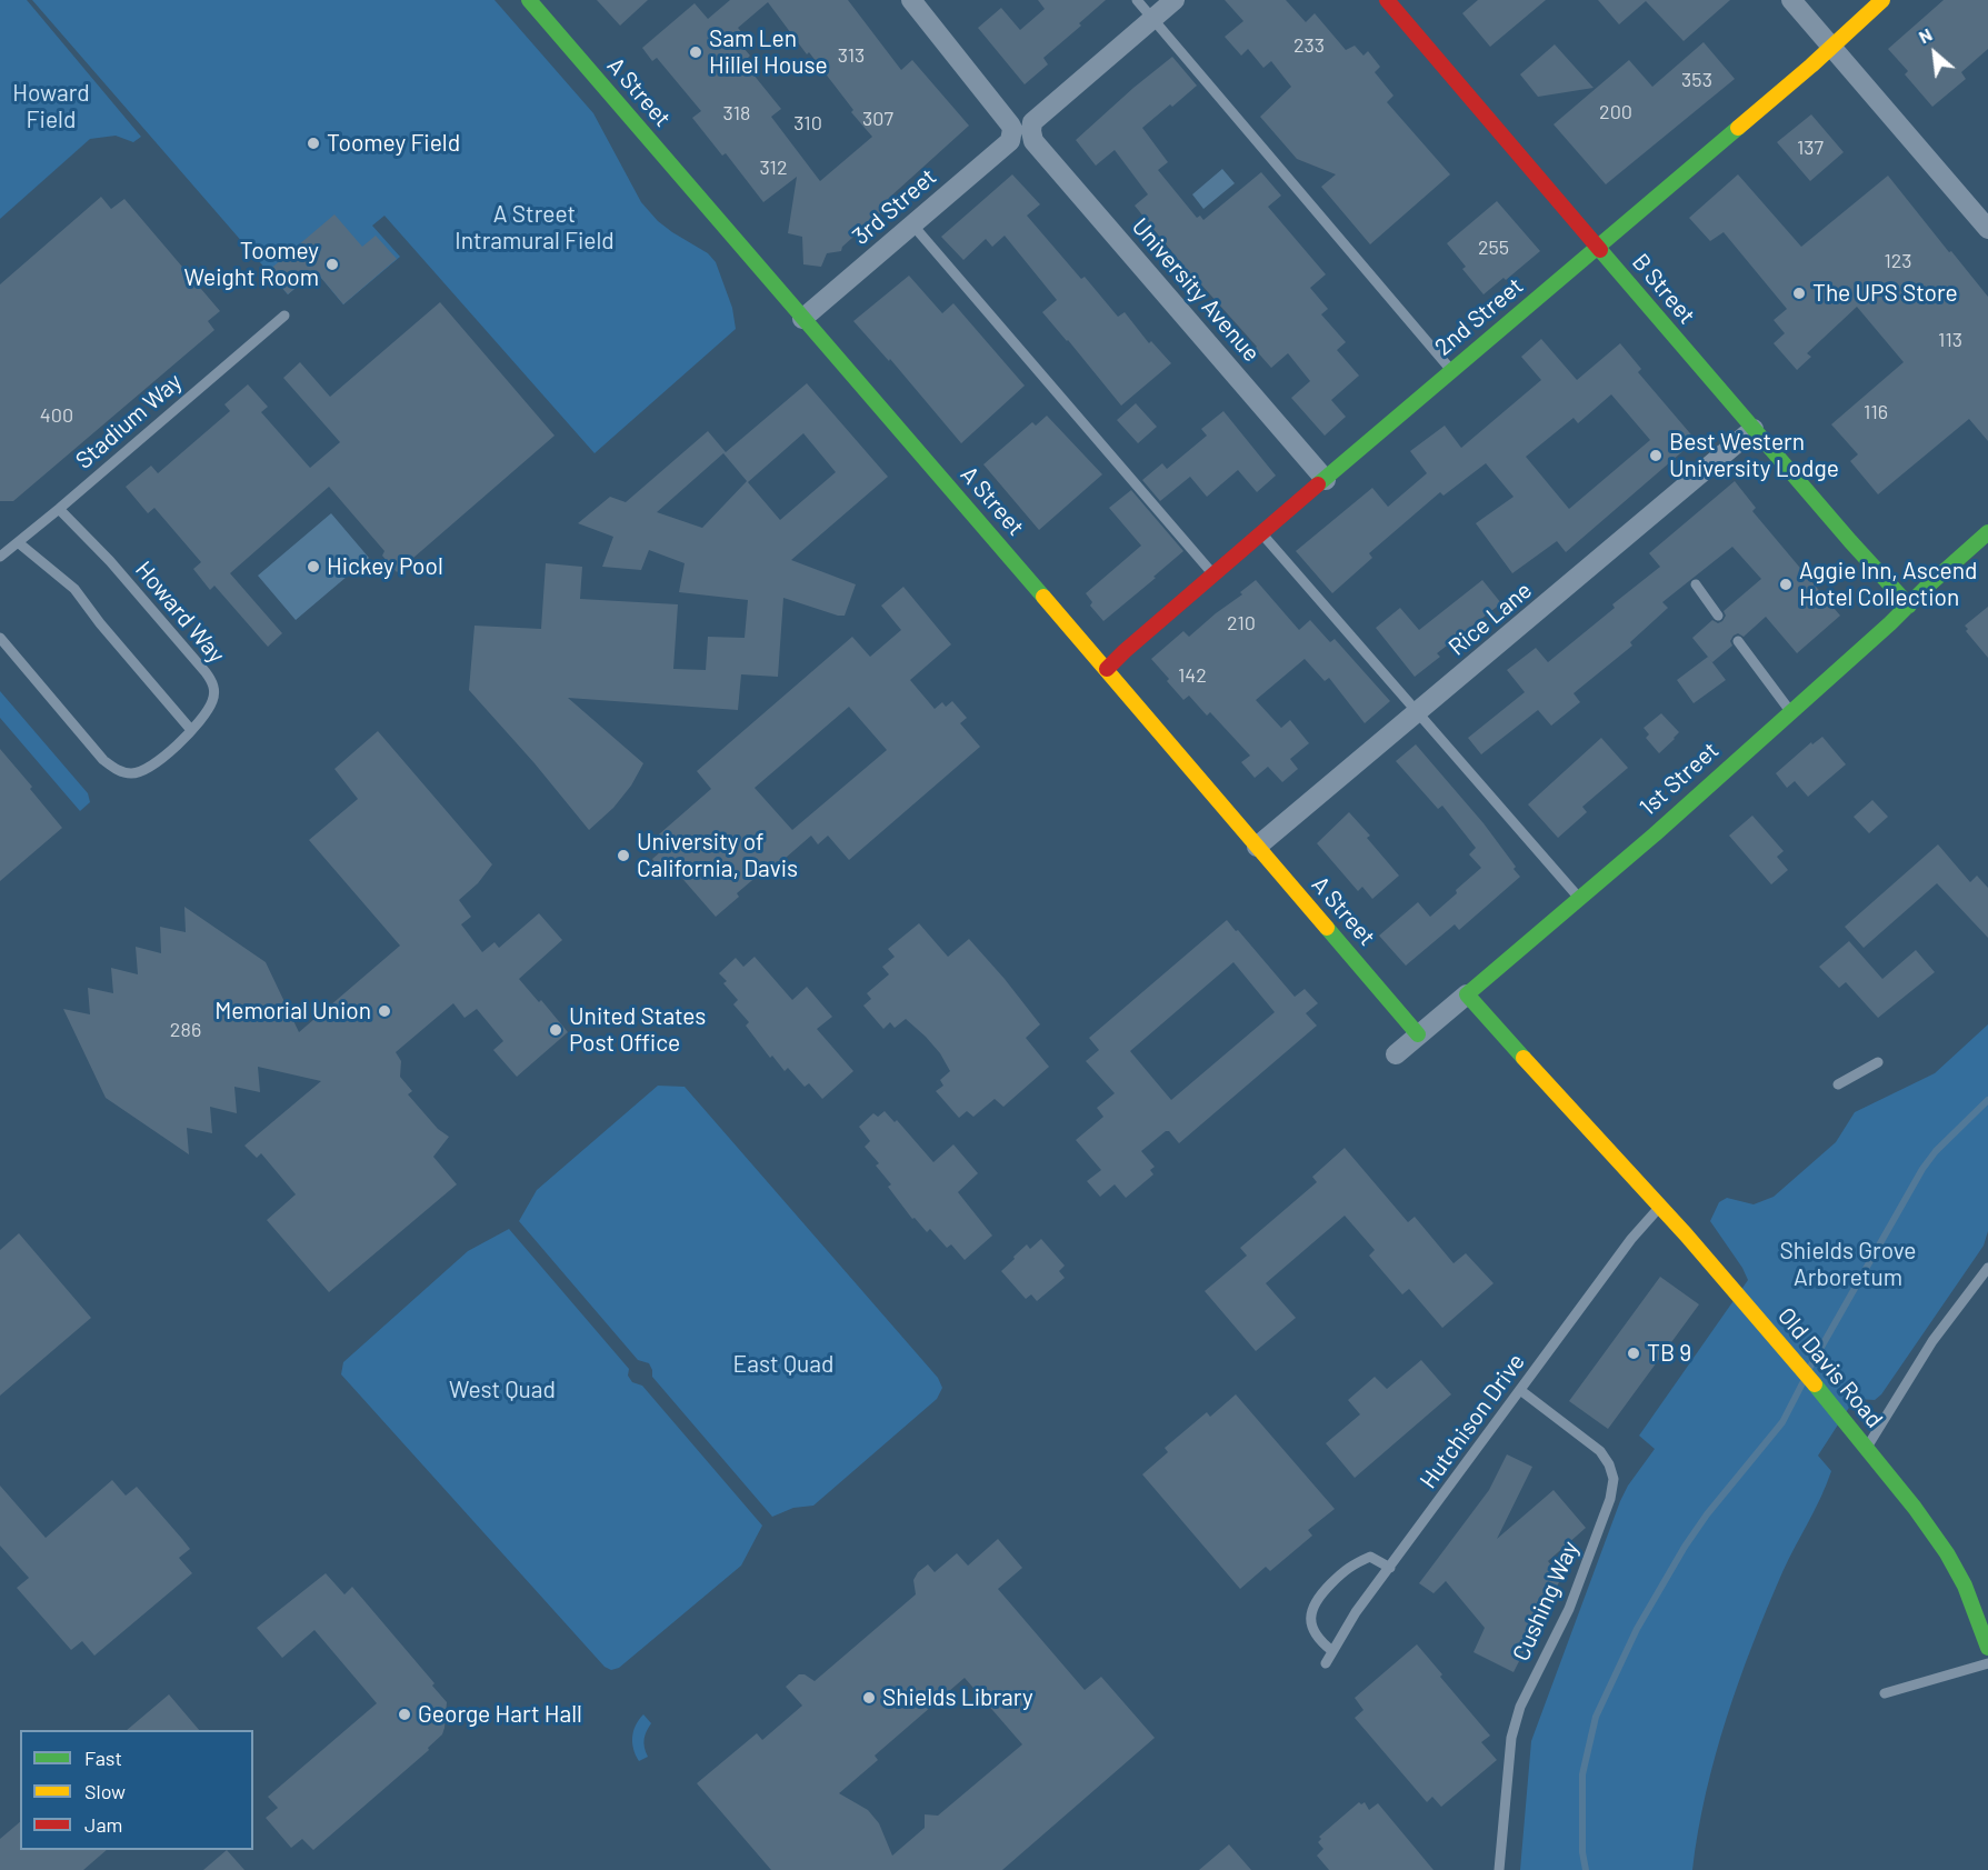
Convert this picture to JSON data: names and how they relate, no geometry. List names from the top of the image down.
{
  "streets": {
    "street": [
      "A Street",
      "3rd Street",
      "B Street",
      "University Avenue",
      "2nd Street",
      "Rice Lane",
      "1st Street",
      "Old Davis Road"
    ],
    "lane": [
      "Stadium Way",
      "Howard Way",
      "Hutchison Drive",
      "Cushing Way"
    ]
  },
  "crossings": [
    ["A Street", "3rd Street"],
    ["A Street", "2nd Street"],
    ["A Street", "Rice Lane"],
    ["A Street", "1st Street"],
    ["3rd Street", "University Avenue"],
    ["B Street", "2nd Street"],
    ["B Street", "Rice Lane"],
    ["B Street", "1st Street"],
    ["University Avenue", "2nd Street"],
    ["Stadium Way", "Howard Way"],
    ["1st Street", "Old Davis Road"],
    ["Old Davis Road", "Hutchison Drive"],
    ["Hutchison Drive", "Cushing Way"]
  ],
  "parks": [
    "Howard Field",
    "A Street Intramural Field",
    "Shields Grove Arboretum",
    "East Quad",
    "West Quad"
  ],
  "places": [
    "Sam Len Hillel House",
    "Toomey Field",
    "Toomey Weight Room",
    "The UPS Store",
    "Best Western University Lodge",
    "Hickey Pool",
    "Aggie Inn, Ascend Hotel Collection",
    "University of California, Davis",
    "Memorial Union",
    "United States Post Office",
    "TB 9",
    "Shields Library",
    "George Hart Hall"
  ],
  "house_numbers": [
    "233",
    "313",
    "353",
    "200",
    "318",
    "307",
    "310",
    "137",
    "312",
    "255",
    "123",
    "113",
    "116",
    "400",
    "210",
    "142",
    "286"
  ],
  "legend": ["Fast", "Slow", "Jam"],
  "north": "top left"
}
